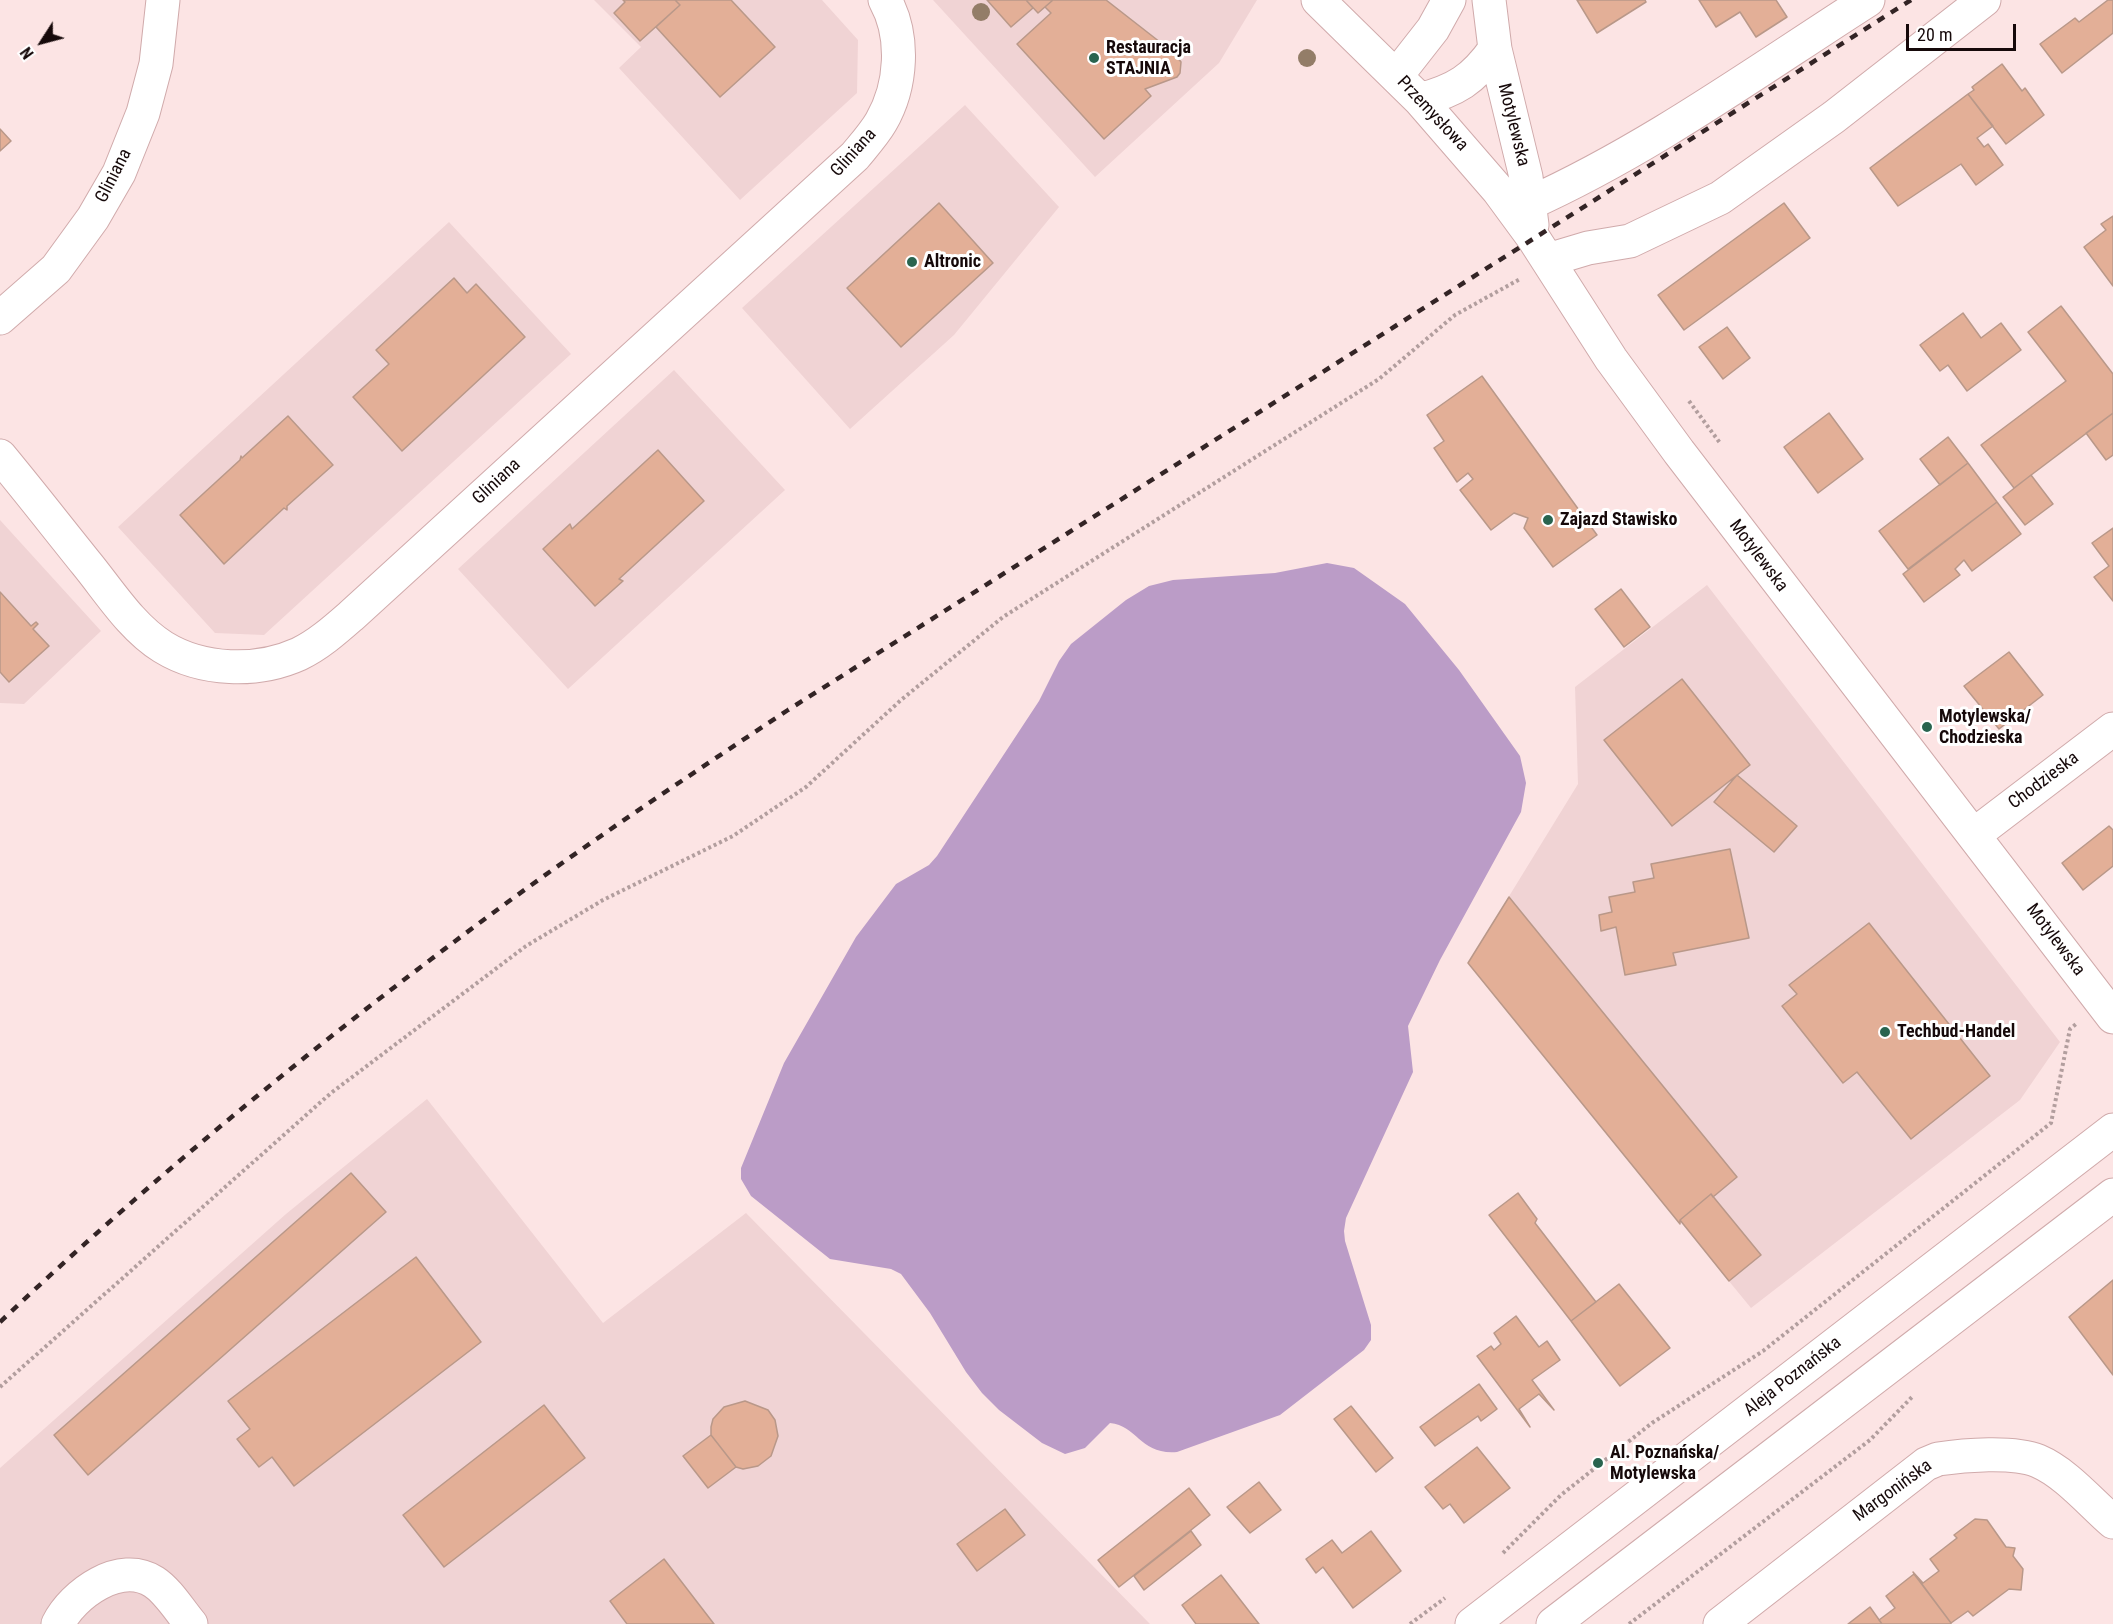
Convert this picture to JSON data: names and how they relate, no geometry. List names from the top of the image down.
{
  "streets": {
    "street": [
      "Przemysłowa",
      "Motylewska",
      "Gliniana",
      "Chodzieska",
      "Aleja Poznańska",
      "Margonińska"
    ]
  },
  "crossings": [
    ["Przemysłowa", "Motylewska"],
    ["Motylewska", "Chodzieska"]
  ],
  "places": [
    "Restauracja STAJNIA",
    "Altronic",
    "Zajazd Stawisko",
    "Motylewska/ Chodzieska",
    "Techbud-Handel",
    "Al. Poznańska/ Motylewska"
  ],
  "scale_bar": "20 m",
  "north": "bottom left"
}
